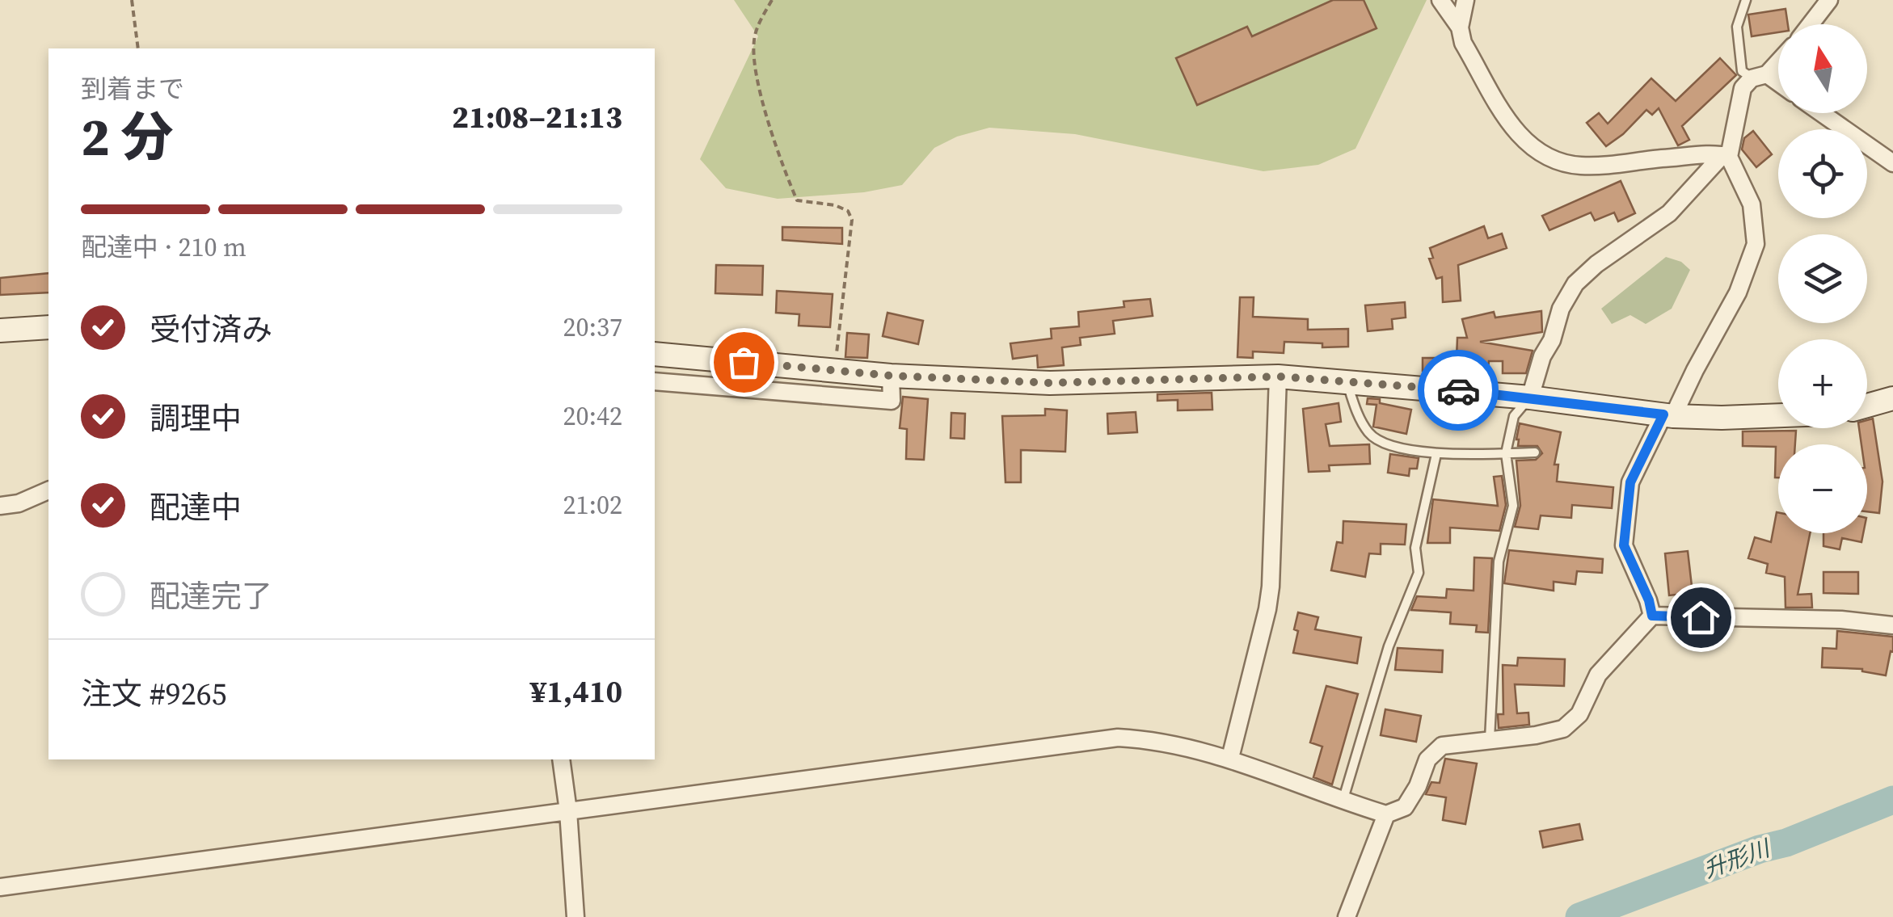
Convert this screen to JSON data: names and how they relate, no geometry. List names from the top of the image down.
{
  "water": ["升形川"],
  "north": "top",
  "page": {
    "map_buttons": ["+", "−"],
    "heading": ["2 分", "到着まで", "21:08–21:13"],
    "panel": ["注文 #9265", "¥1,410"],
    "bar": "配達中 · 210 m",
    "list": [
      ["受付済み", "20:37"],
      ["調理中", "20:42"],
      ["配達中", "21:02"],
      "配達完了"
    ]
  }
}
